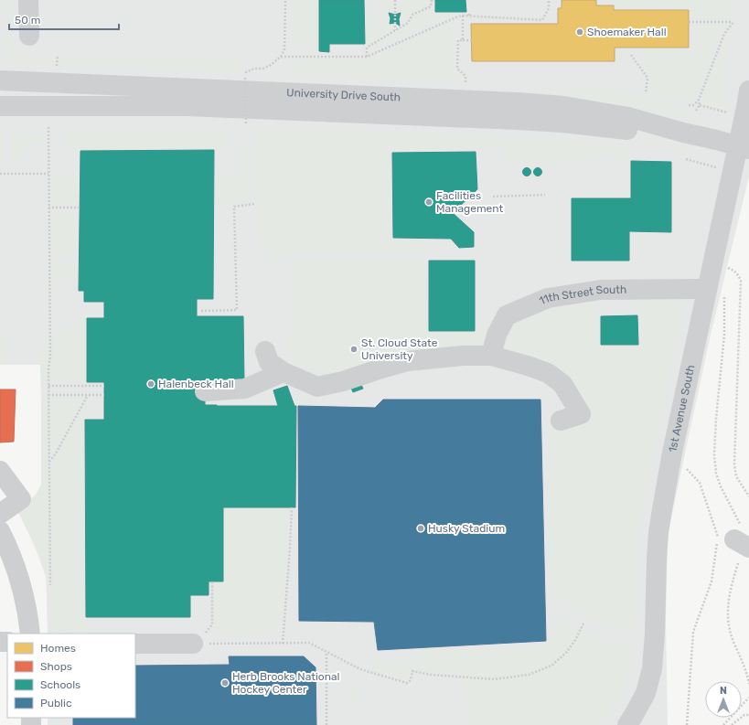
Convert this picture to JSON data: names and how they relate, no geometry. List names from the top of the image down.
{
  "streets": {
    "street": ["University Drive South", "11th Street South", "1st Avenue South"]
  },
  "crossings": [
    ["11th Street South", "1st Avenue South"]
  ],
  "places": [
    "Shoemaker Hall",
    "Facilities Management",
    "St. Cloud State University",
    "Halenbeck Hall",
    "Husky Stadium",
    "Herb Brooks National Hockey Center"
  ],
  "legend": [
    "Homes",
    "Shops",
    "Schools",
    "Public"
  ],
  "scale_bar": "50 m",
  "north": "top"
}
